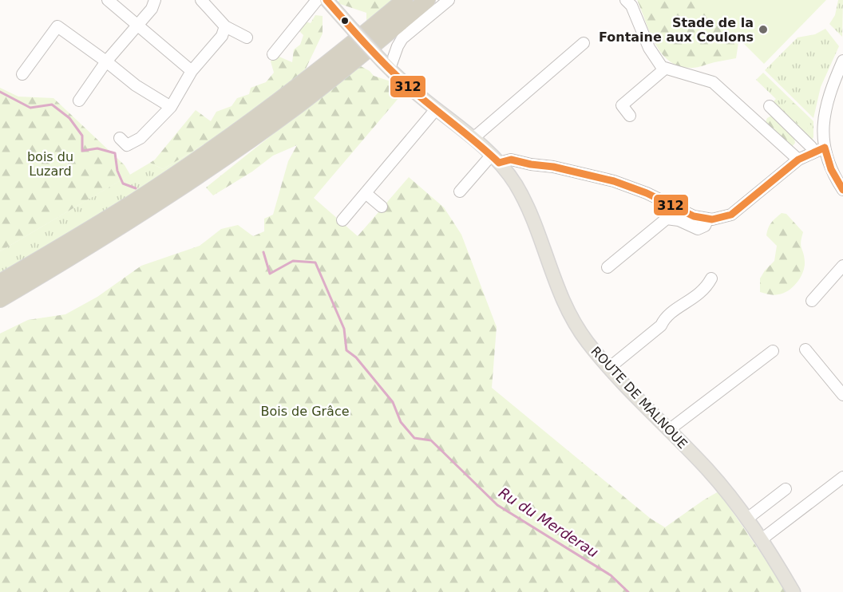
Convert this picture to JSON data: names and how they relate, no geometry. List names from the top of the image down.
{
  "streets": {
    "main road": ["ROUTE DE MALNOUE"]
  },
  "water": ["Ru du Merderau"],
  "parks": ["bois du Luzard", "Bois de Grâce"],
  "places": ["Stade de la Fontaine aux Coulons"],
  "lines": ["transit line 312"]
}
